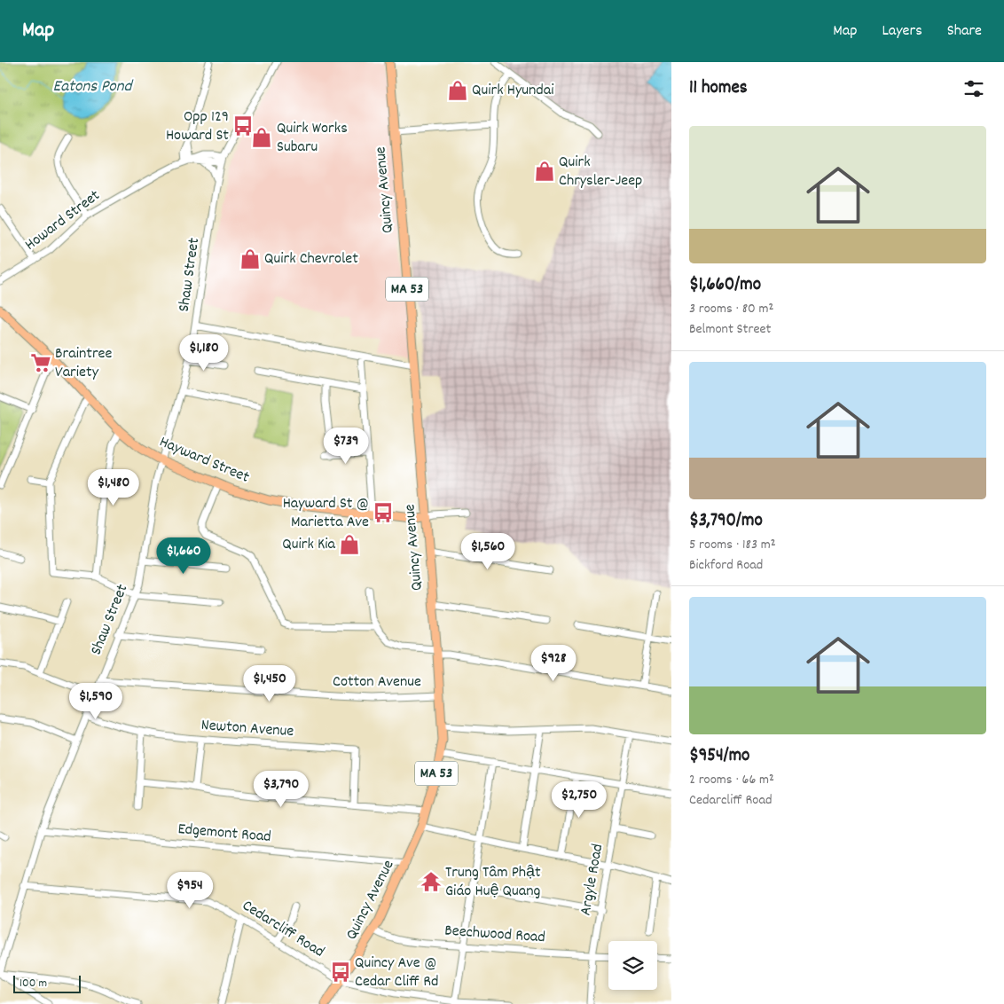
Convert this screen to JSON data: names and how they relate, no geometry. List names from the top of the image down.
{
  "streets": {
    "main road": ["Quincy Avenue", "MA 53", "Hayward Street"],
    "street": [
      "Howard Street",
      "Shaw Street",
      "Cotton Avenue",
      "Newton Avenue",
      "Edgemont Road",
      "Argyle Road",
      "Cedarcliff Road",
      "Beechwood Road"
    ]
  },
  "crossings": [
    ["Quincy Avenue", "Hayward Street"],
    ["Quincy Avenue", "Cotton Avenue"],
    ["Quincy Avenue", "Edgemont Road"],
    ["Quincy Avenue", "Cedarcliff Road"],
    ["Quincy Avenue", "Beechwood Road"],
    ["Howard Street", "Shaw Street"],
    ["Shaw Street", "Hayward Street"],
    ["Shaw Street", "Cotton Avenue"],
    ["Shaw Street", "Newton Avenue"],
    ["Shaw Street", "Edgemont Road"],
    ["Shaw Street", "Cedarcliff Road"],
    ["Argyle Road", "Beechwood Road"]
  ],
  "water": ["Eatons Pond"],
  "places": {
    "shop": [
      "Quirk Hyundai",
      "Quirk Works Subaru",
      "Quirk Chrysler-Jeep",
      "Quirk Chevrolet",
      "Quirk Kia"
    ],
    "bus stop": ["Opp 129 Howard St", "Hayward St @ Marietta Ave", "Quincy Ave @ Cedar Cliff Rd"],
    "supermarket": ["Braintree Variety"],
    "temple": ["Trung Tâm Phật Giáo Huệ Quang"]
  },
  "scale_bar": "100 m",
  "page": {
    "header": "Map",
    "nav": ["Map", "Layers", "Share"],
    "heading": "11 homes",
    "list": [
      {
        "name": "$1,660/mo",
        "note": "3 rooms · 80 m² · Belmont Street"
      },
      {
        "name": "$3,790/mo",
        "note": "5 rooms · 183 m² · Bickford Road"
      },
      {
        "name": "$954/mo",
        "note": "2 rooms · 66 m² · Cedarcliff Road"
      }
    ],
    "price": [
      "$1,180",
      "$739",
      "$1,480",
      "$1,560",
      "$1,660",
      "$928",
      "$1,450",
      "$1,590",
      "$3,790",
      "$2,750",
      "$954"
    ],
    "scale": "100 m"
  }
}
